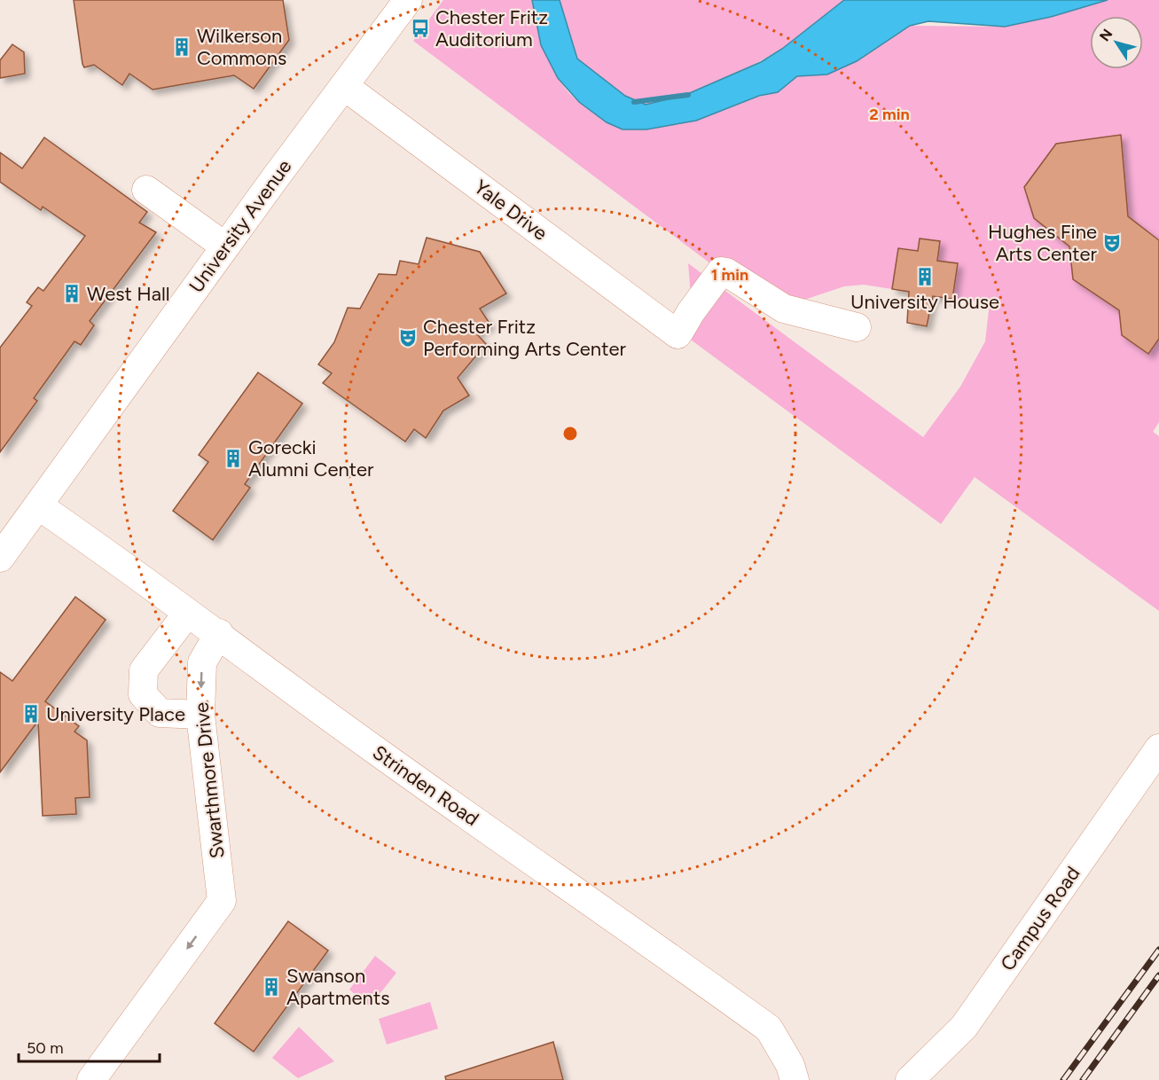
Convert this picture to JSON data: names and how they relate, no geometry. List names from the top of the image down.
{
  "streets": {
    "street": [
      "Yale Drive",
      "University Avenue",
      "Swarthmore Drive",
      "Strinden Road",
      "Campus Road"
    ]
  },
  "crossings": [
    ["Yale Drive", "University Avenue"],
    ["University Avenue", "Strinden Road"],
    ["Swarthmore Drive", "Strinden Road"]
  ],
  "one_way": ["Swarthmore Drive"],
  "places": {
    "bus stop": ["Chester Fritz Auditorium"],
    "building": [
      "Wilkerson Commons",
      "University House",
      "West Hall",
      "Gorecki Alumni Center",
      "University Place",
      "Swanson Apartments"
    ],
    "theatre": ["Hughes Fine Arts Center", "Chester Fritz Performing Arts Center"]
  },
  "scale_bar": "50 m",
  "north": "top left",
  "rings": ["2 min", "1 min"]
}
